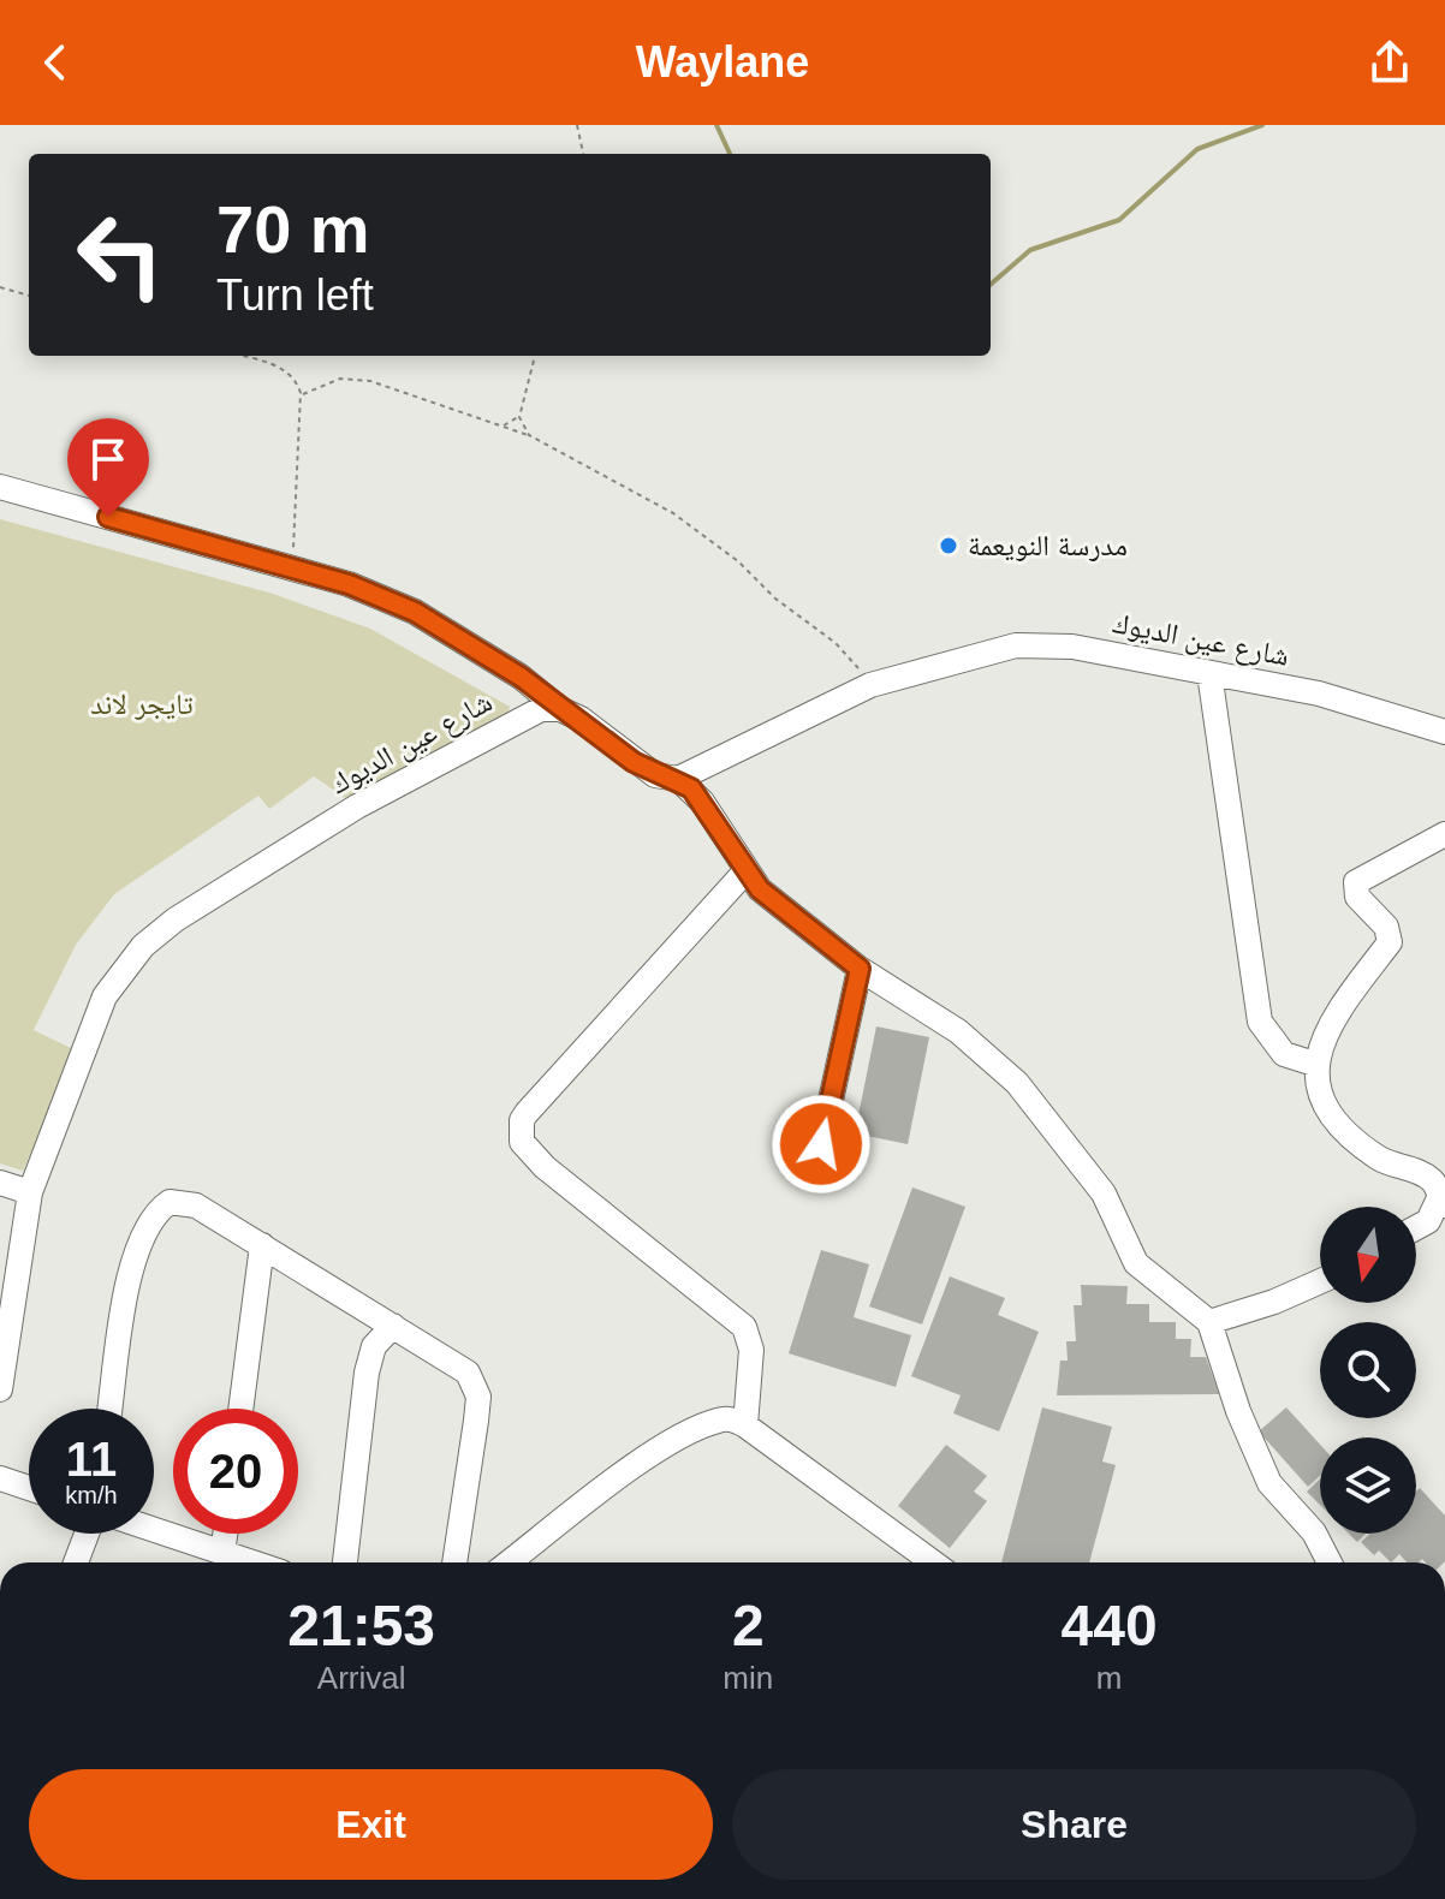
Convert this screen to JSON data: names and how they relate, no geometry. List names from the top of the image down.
{
  "streets": {
    "street": ["شارع عين الديوك"]
  },
  "parks": ["تايجر لاند"],
  "places": ["مدرسة النويعمة"],
  "north": "bottom",
  "page": {
    "header": "Waylane",
    "turn": ["70 m", "Turn left"],
    "speed": "11 km/h",
    "limit": "20",
    "eta": [
      "21:53",
      "Arrival",
      "2",
      "min",
      "440",
      "m"
    ],
    "buttons": ["Exit", "Share"]
  }
}
